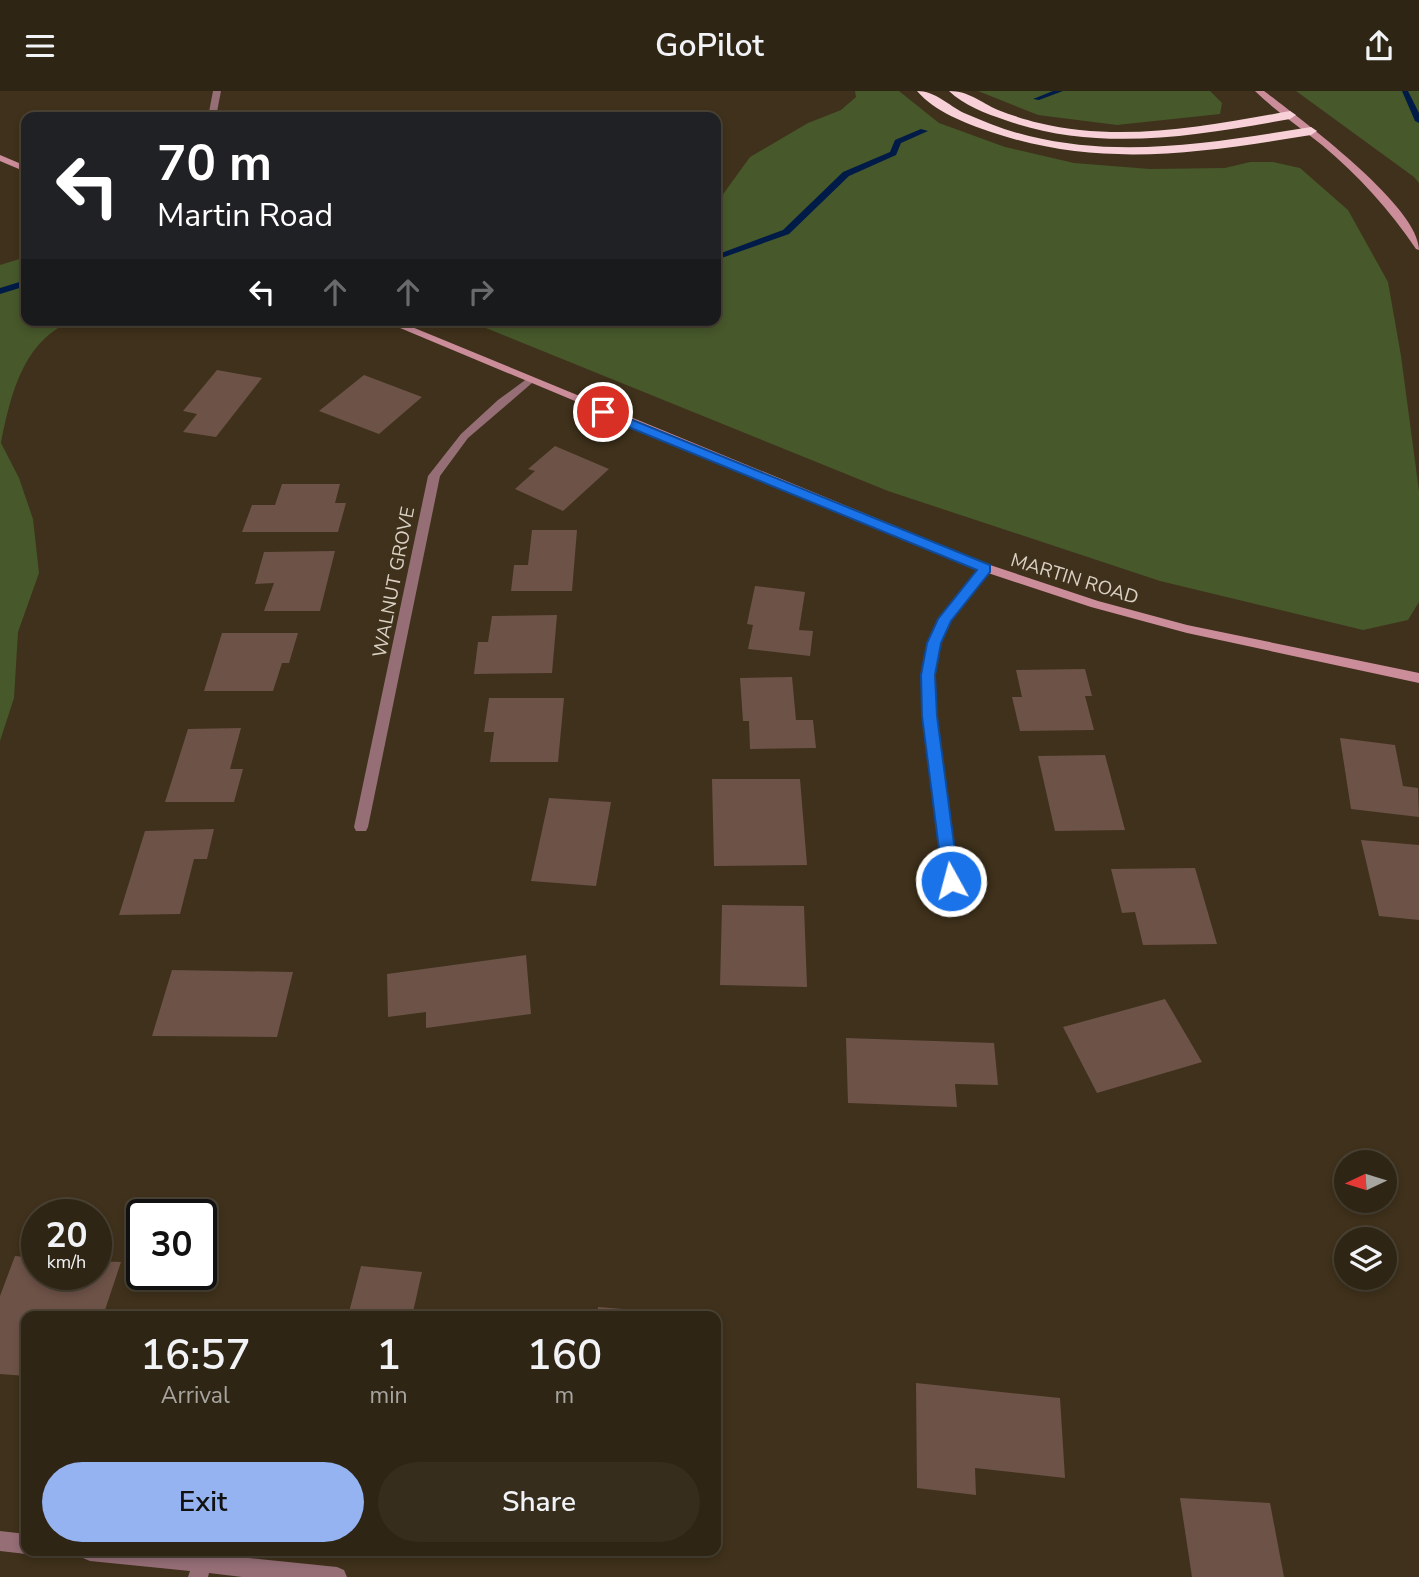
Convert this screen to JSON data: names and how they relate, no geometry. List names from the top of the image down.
{
  "streets": {
    "street": ["MARTIN ROAD", "WALNUT GROVE"]
  },
  "crossings": [
    ["MARTIN ROAD", "WALNUT GROVE"]
  ],
  "north": "left",
  "page": {
    "header": "GoPilot",
    "turn": ["70 m", "Martin Road"],
    "speed": "20 km/h",
    "limit": "30",
    "eta": [
      "16:57",
      "Arrival",
      "1",
      "min",
      "160",
      "m"
    ],
    "buttons": ["Exit", "Share"]
  }
}
